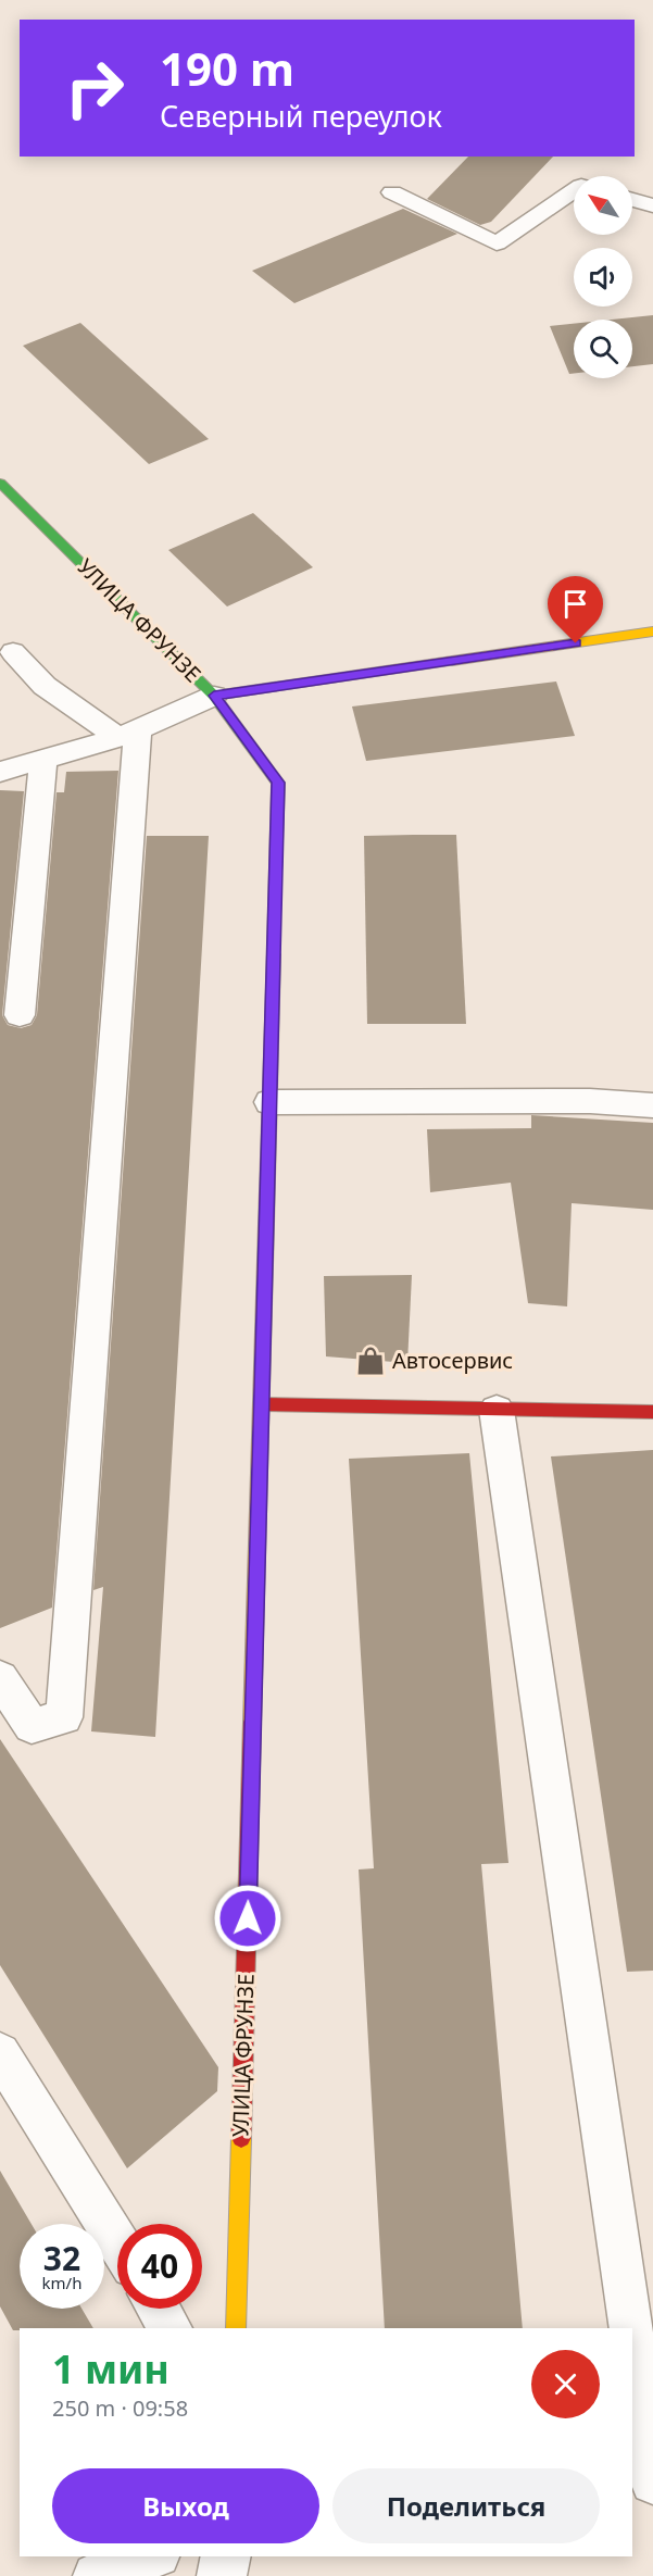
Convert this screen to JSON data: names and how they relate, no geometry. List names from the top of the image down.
{
  "streets": {
    "street": ["УЛИЦА ФРУНЗЕ"]
  },
  "places": {
    "shop": ["Автосервис"]
  },
  "north": "top left",
  "page": {
    "turn": ["190 m", "Северный переулок"],
    "speed": "32 km/h",
    "limit": "40",
    "heading": ["1 мин", "250 m · 09:58"],
    "buttons": ["Выход", "Поделиться"]
  }
}
